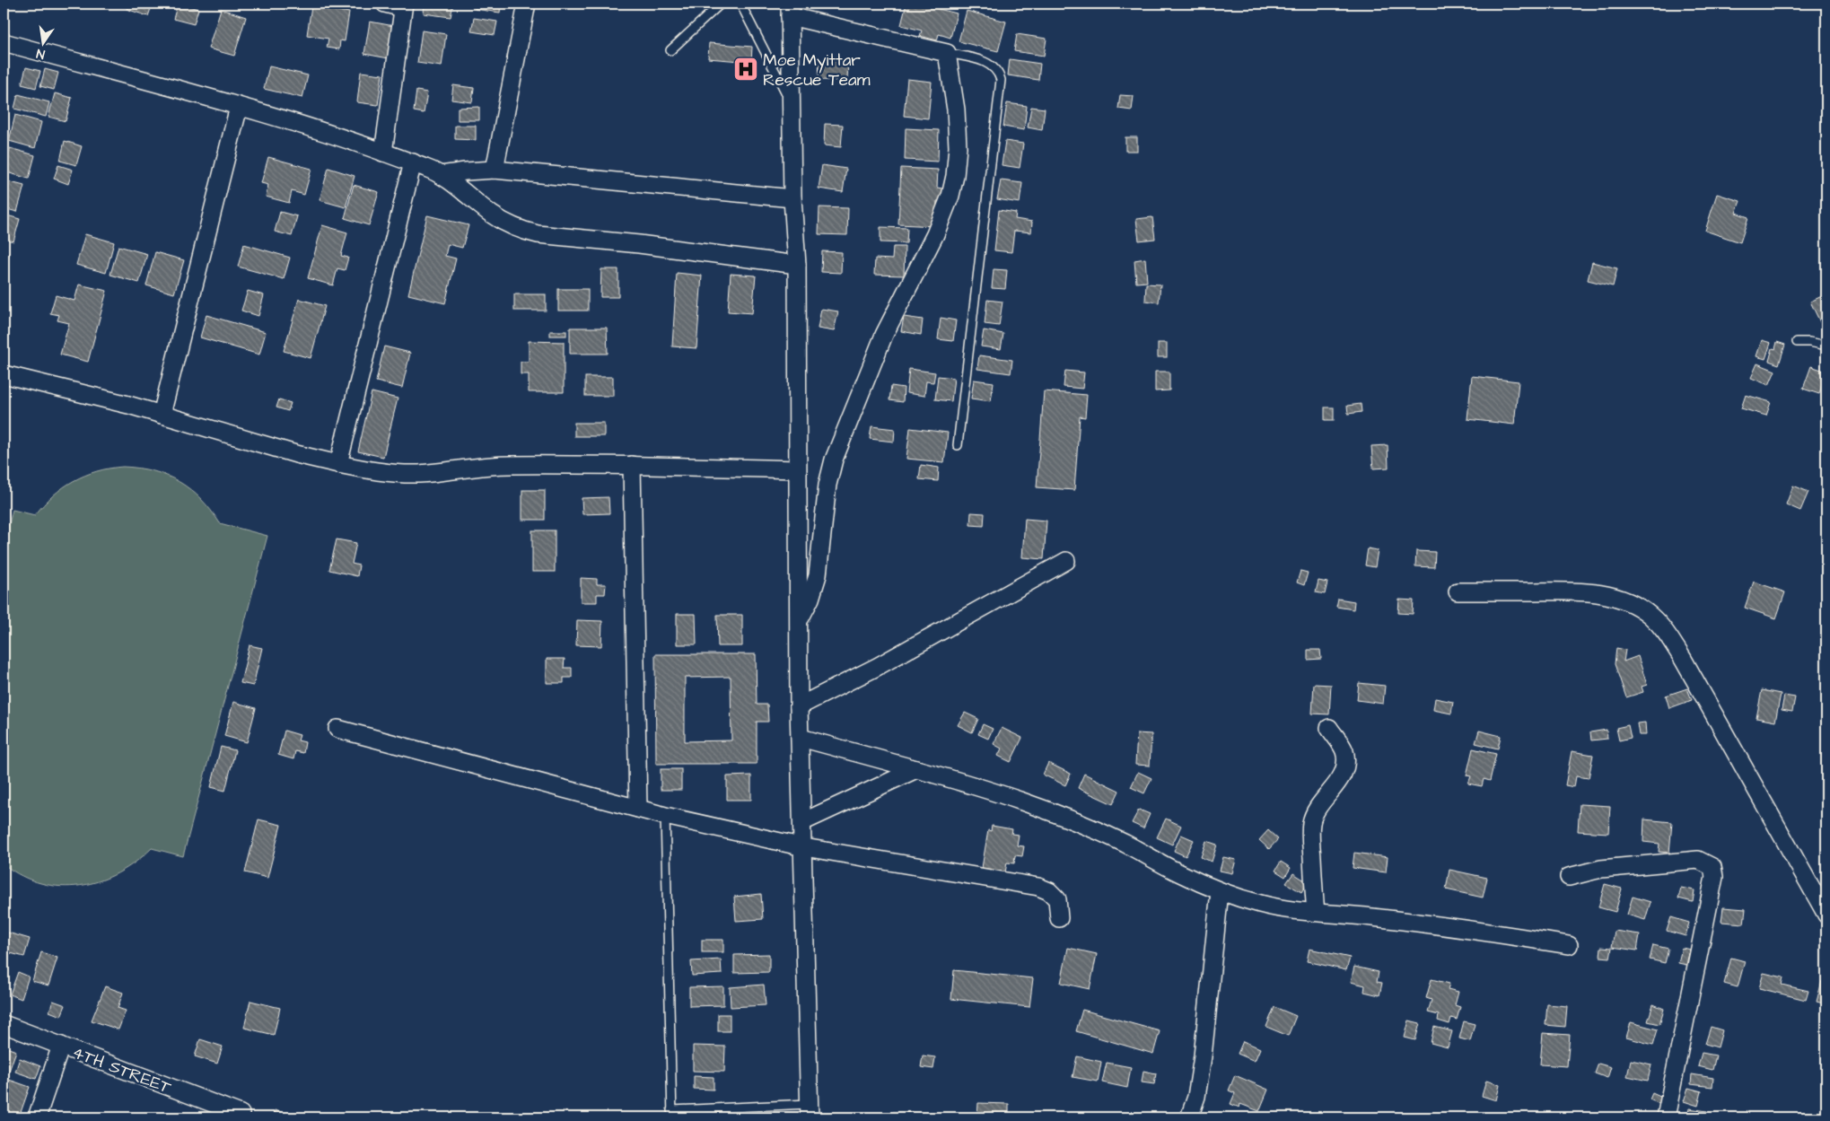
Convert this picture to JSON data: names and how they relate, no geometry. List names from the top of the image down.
{
  "streets": {
    "street": ["4TH STREET"]
  },
  "places": {
    "hospital": ["Moe Myittar Rescue Team"]
  },
  "north": "bottom"
}
